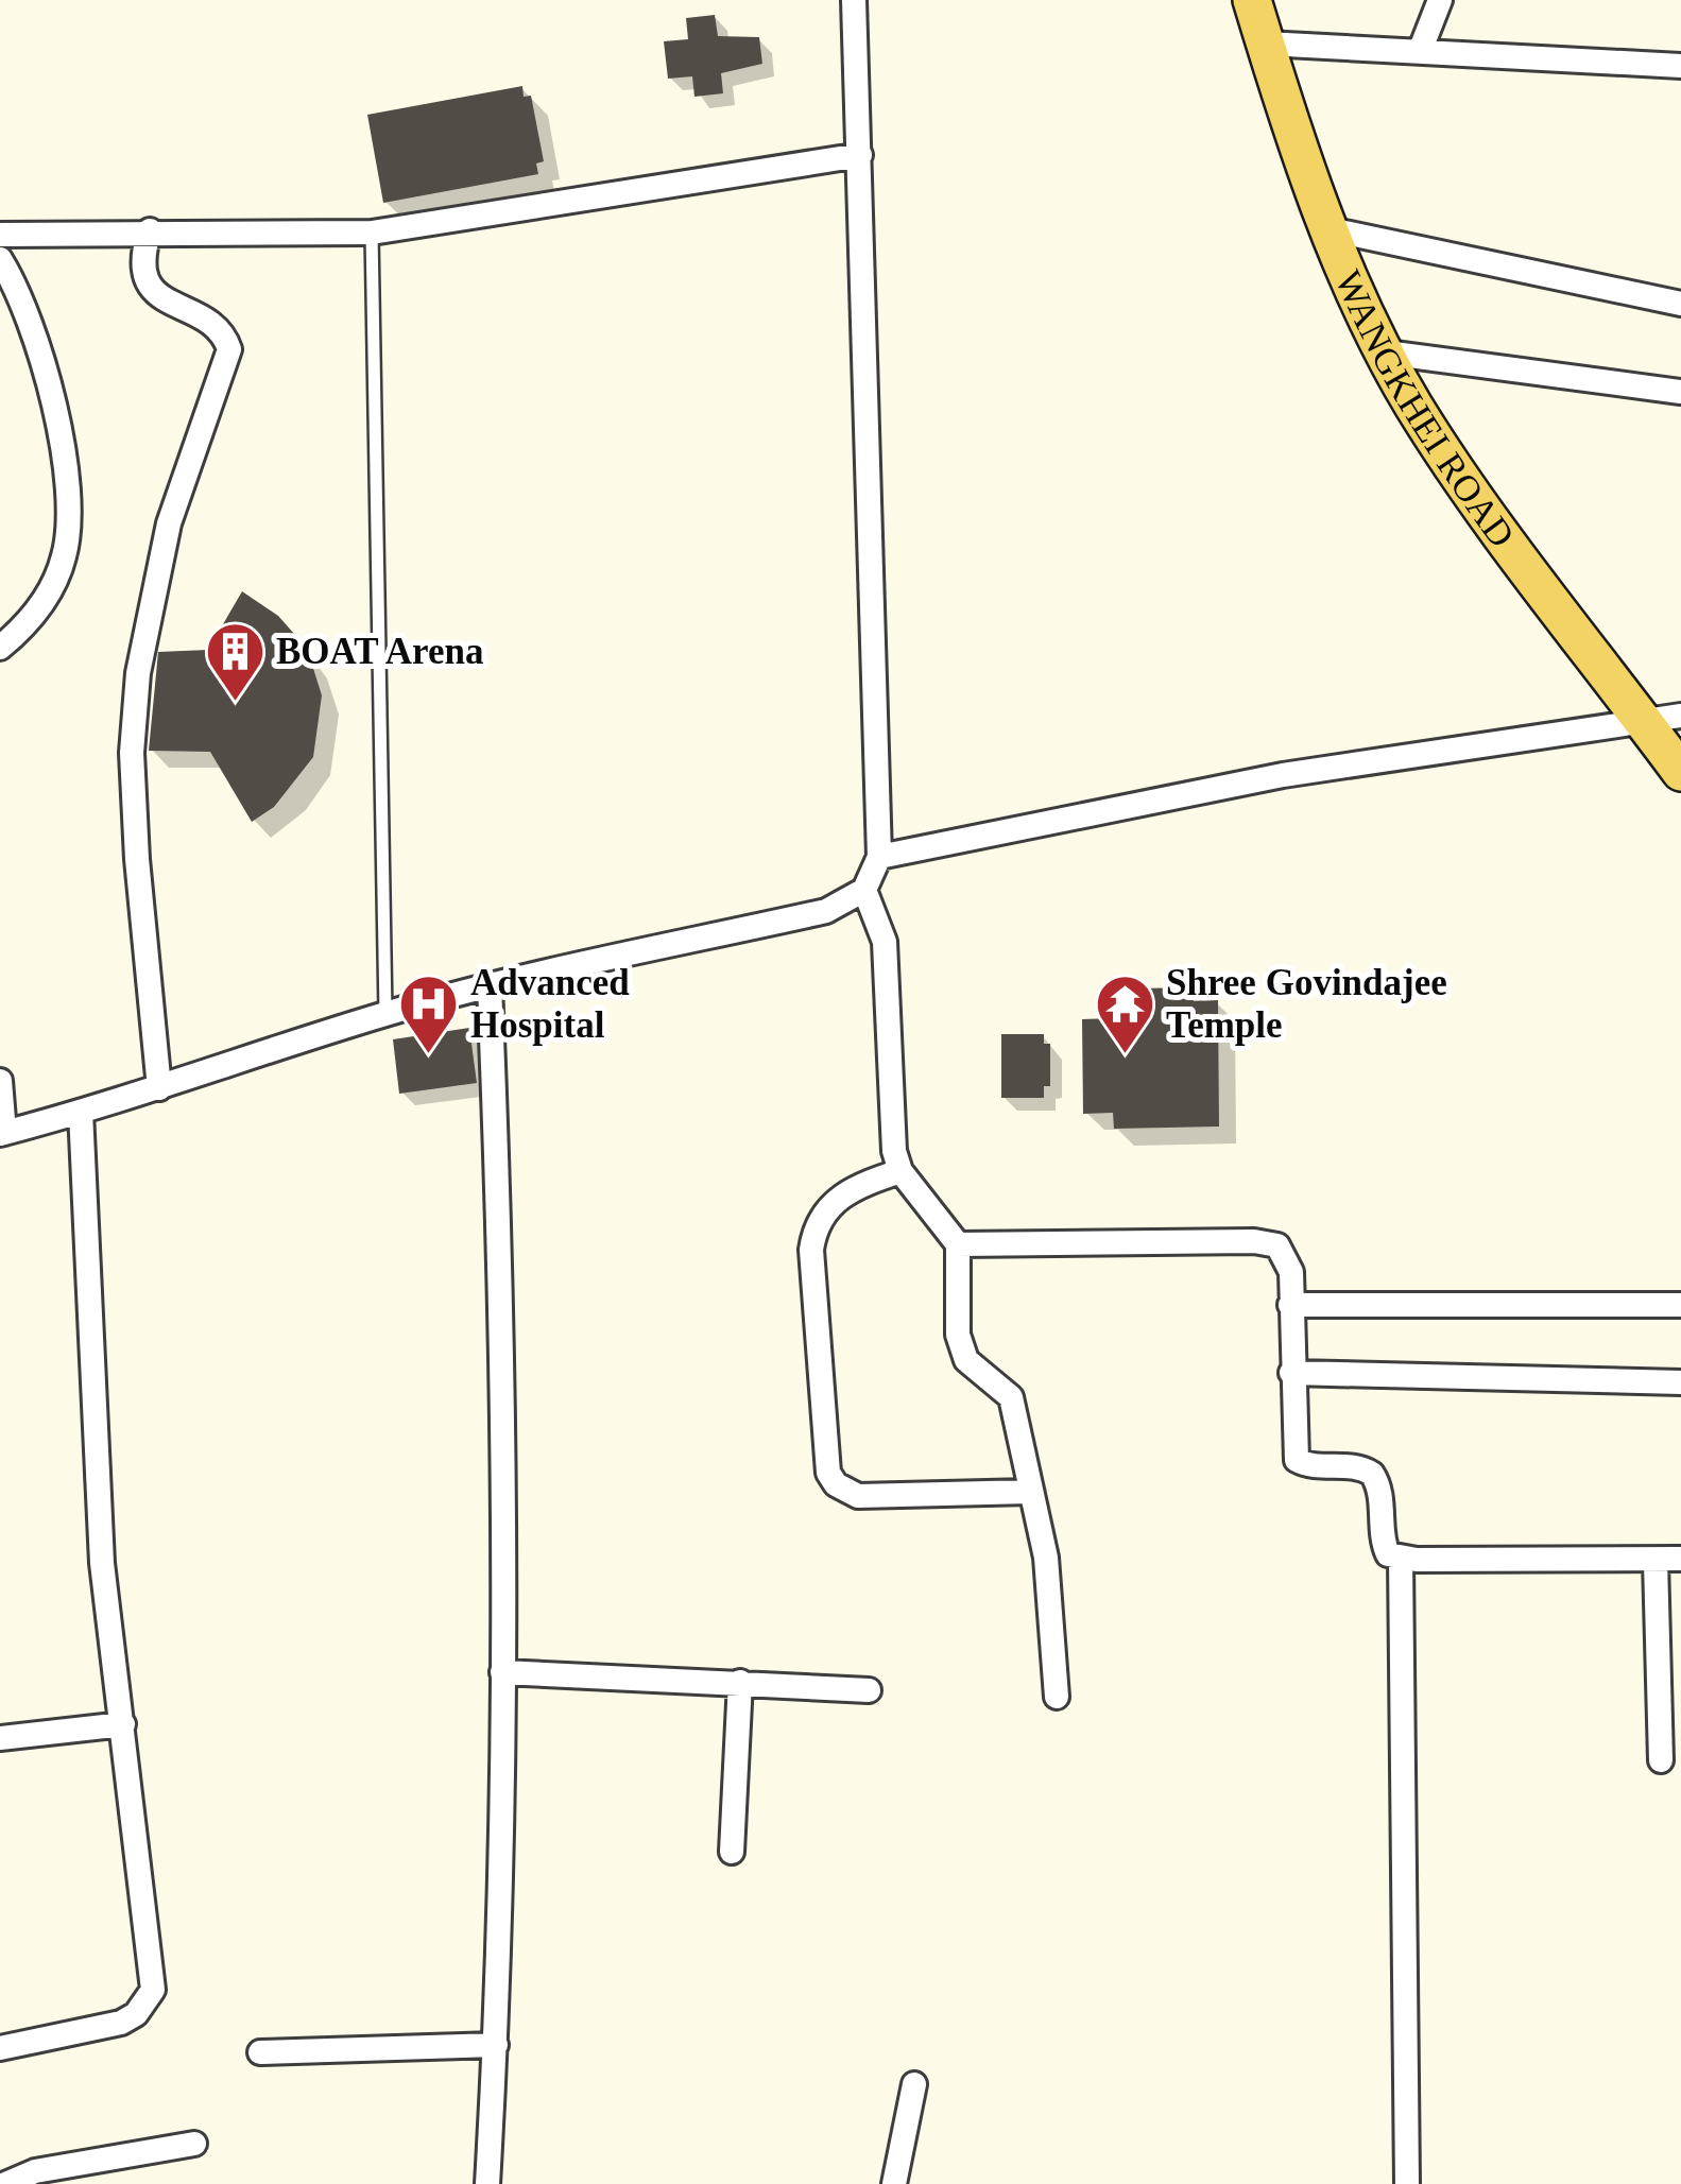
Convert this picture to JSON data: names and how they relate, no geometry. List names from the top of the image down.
{
  "streets": {
    "main road": ["WANGKHEI ROAD"]
  },
  "places": {
    "building": ["BOAT Arena"],
    "hospital": ["Advanced Hospital"],
    "temple": ["Shree Govindajee Temple"]
  }
}
